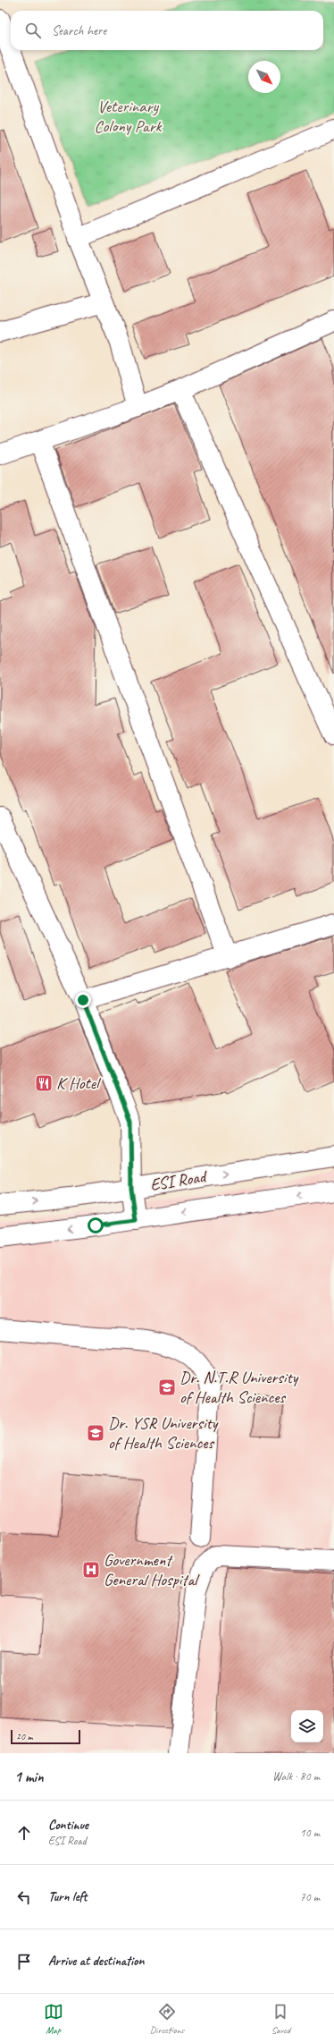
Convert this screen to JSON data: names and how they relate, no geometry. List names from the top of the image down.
{
  "streets": {
    "street": ["ESI Road"]
  },
  "parks": ["Veterinary Colony Park"],
  "places": {
    "restaurant": ["K Hotel"],
    "school or university": ["Dr. N.T.R University of Health Sciences", "Dr. YSR University of Health Sciences"],
    "hospital": ["Government General Hospital"]
  },
  "scale_bar": "20 m",
  "north": "bottom right",
  "page": {
    "search": "Search here",
    "scale": "20 m",
    "heading": ["1 min", "Walk · 80 m"],
    "list": [
      ["Continue", "ESI Road", "10 m"],
      ["Turn left", "70 m"],
      "Arrive at destination"
    ],
    "nav": ["Map", "Directions", "Saved"]
  }
}
